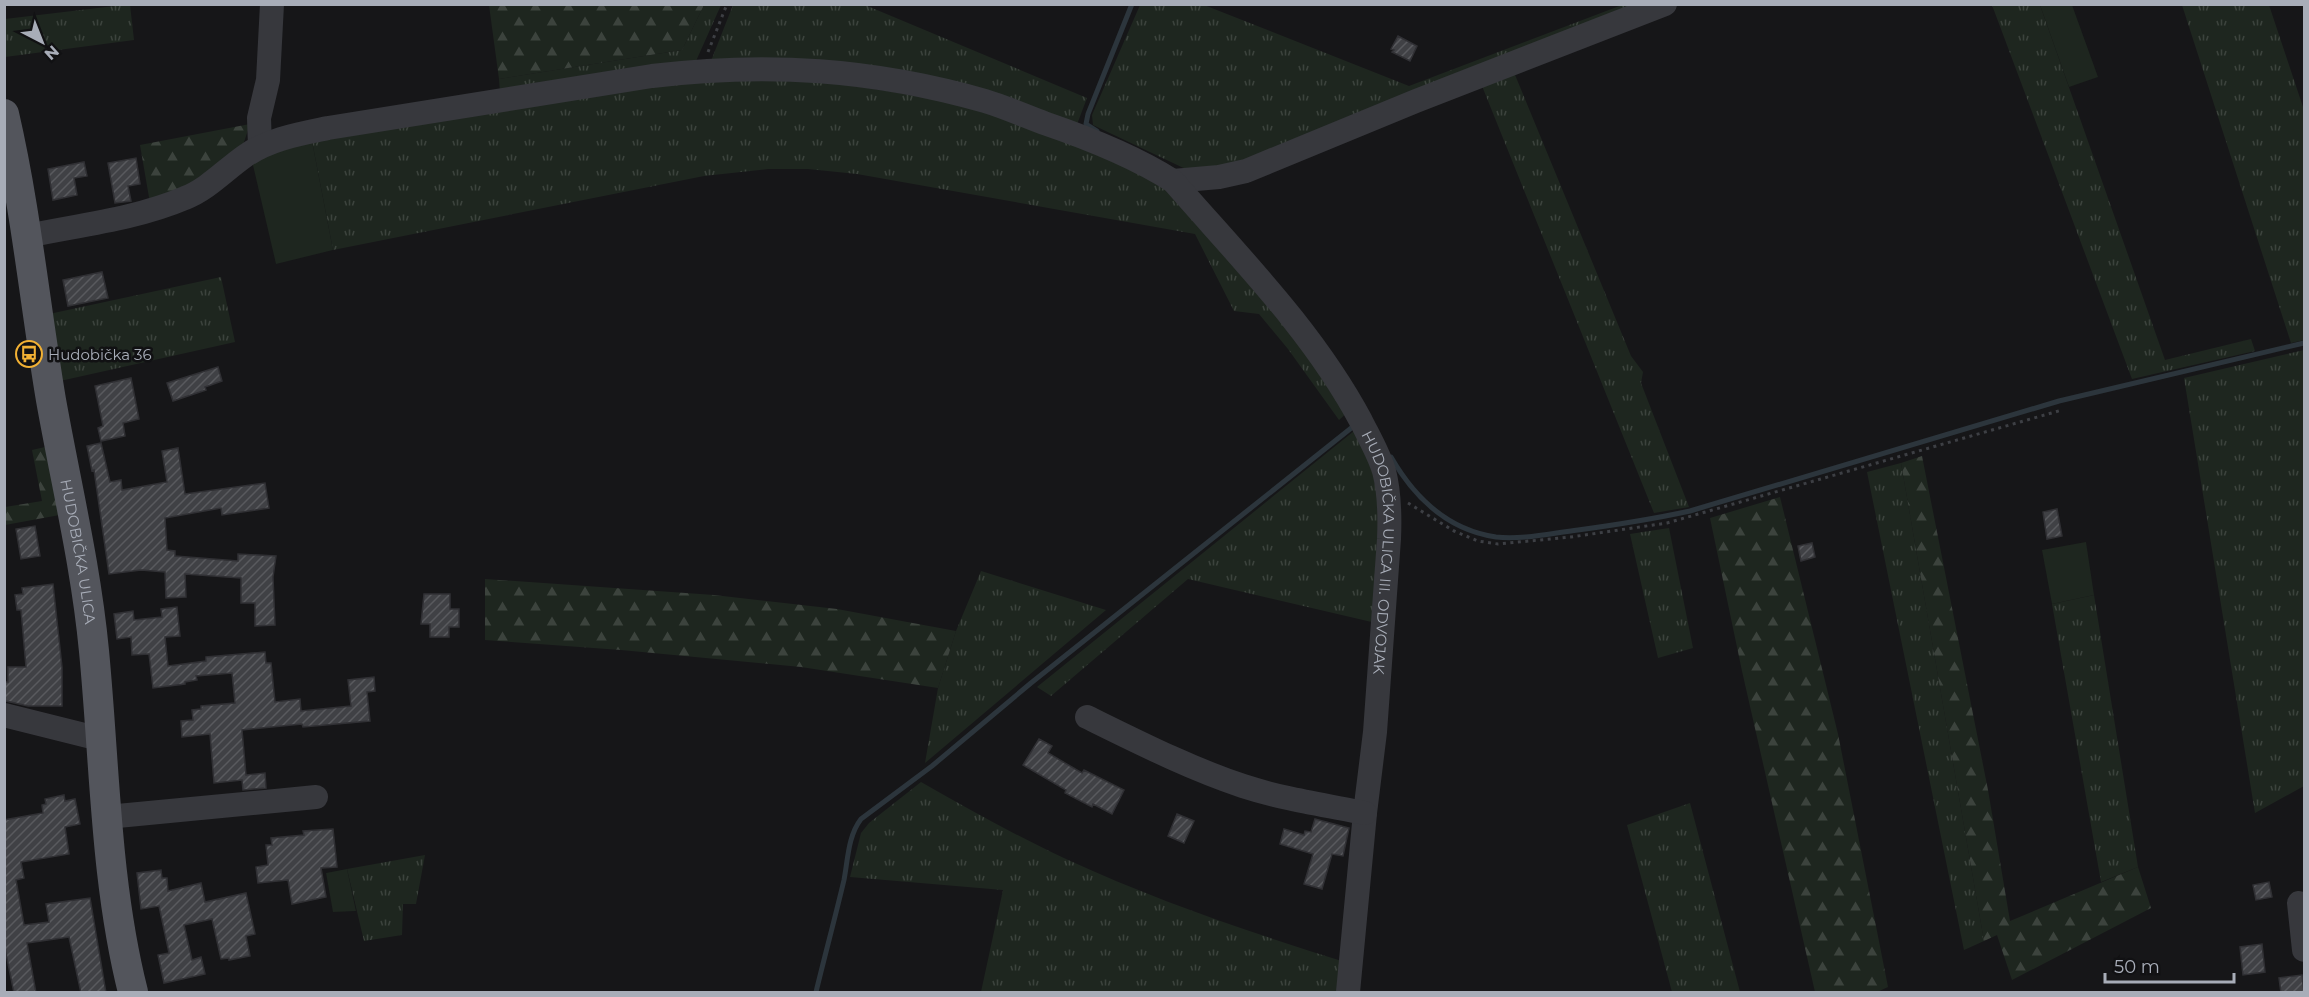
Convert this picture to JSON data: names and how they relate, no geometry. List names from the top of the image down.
{
  "streets": {
    "main road": ["HUDOBIČKA ULICA"],
    "street": ["HUDOBIČKA ULICA III. ODVOJAK"]
  },
  "places": {
    "bus stop": ["Hudobička 36"]
  },
  "scale_bar": "50 m",
  "north": "bottom right"
}
